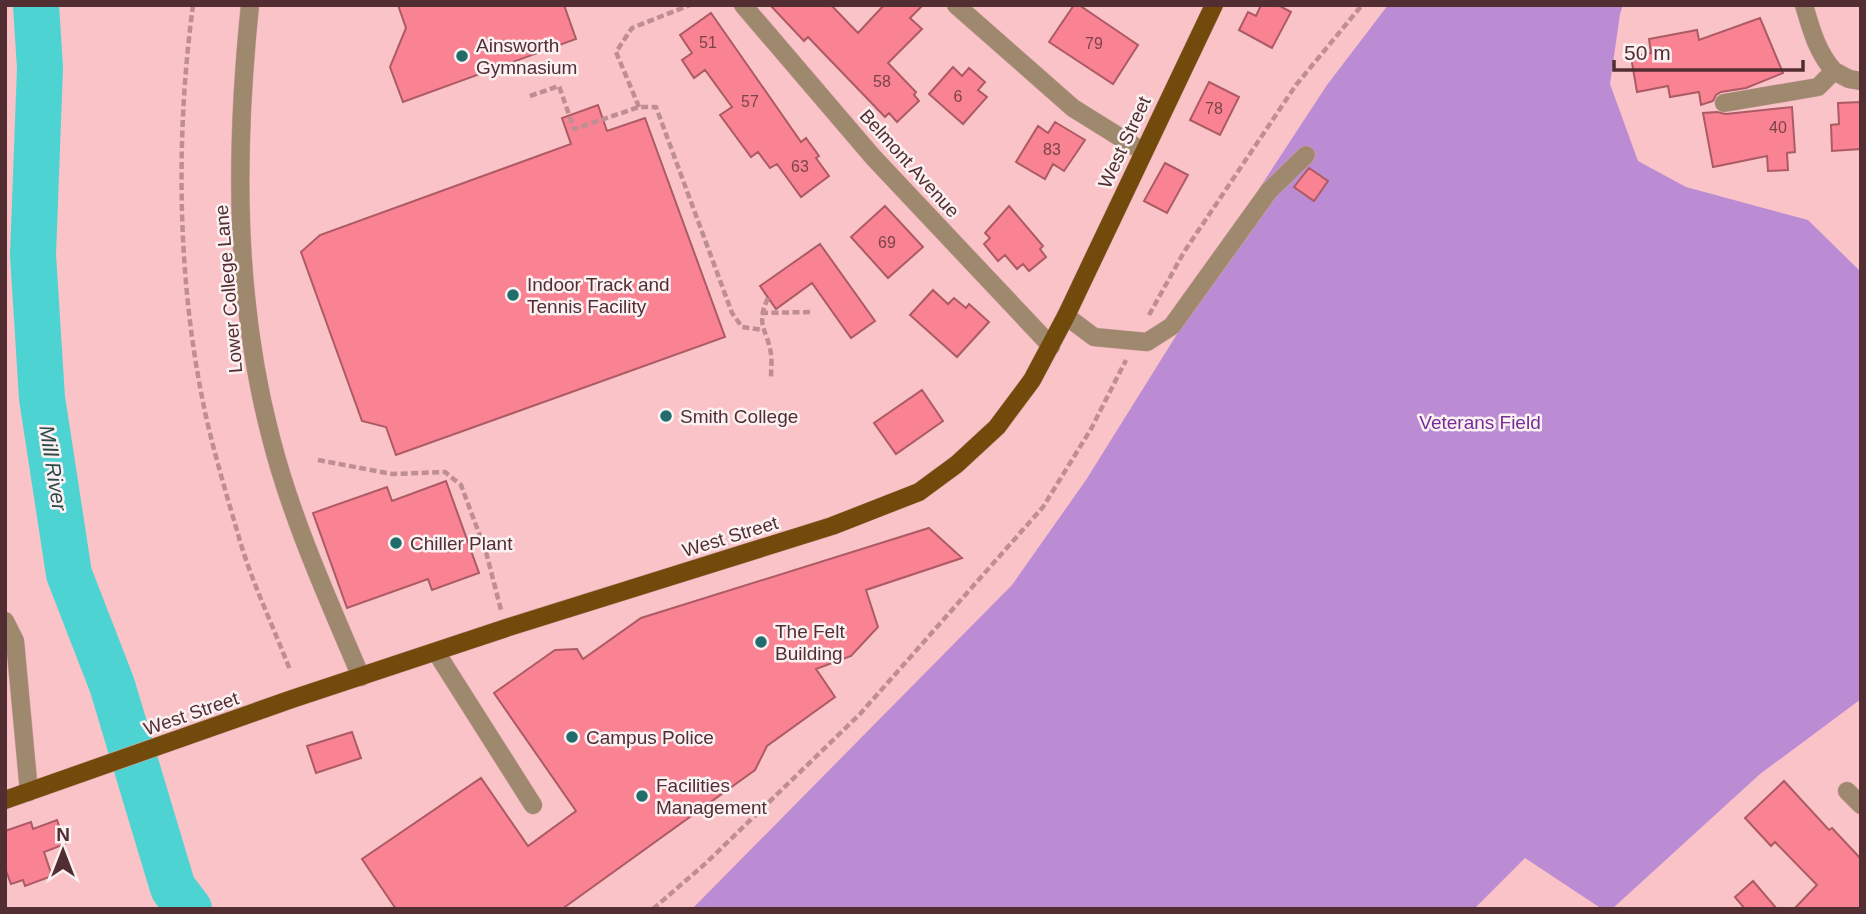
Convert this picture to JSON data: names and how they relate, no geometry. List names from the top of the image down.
{
  "streets": {
    "main road": ["West Street"],
    "street": ["Belmont Avenue", "Lower College Lane"]
  },
  "crossings": [
    ["West Street", "Belmont Avenue"],
    ["West Street", "Lower College Lane"]
  ],
  "water": ["Mill River"],
  "parks": ["Veterans Field"],
  "places": [
    "Ainsworth Gymnasium",
    "Indoor Track and Tennis Facility",
    "Smith College",
    "Chiller Plant",
    "The Felt Building",
    "Campus Police",
    "Facilities Management"
  ],
  "house_numbers": [
    "51",
    "79",
    "58",
    "6",
    "57",
    "78",
    "40",
    "83",
    "63",
    "69"
  ],
  "scale_bar": "50 m",
  "north": "top"
}
